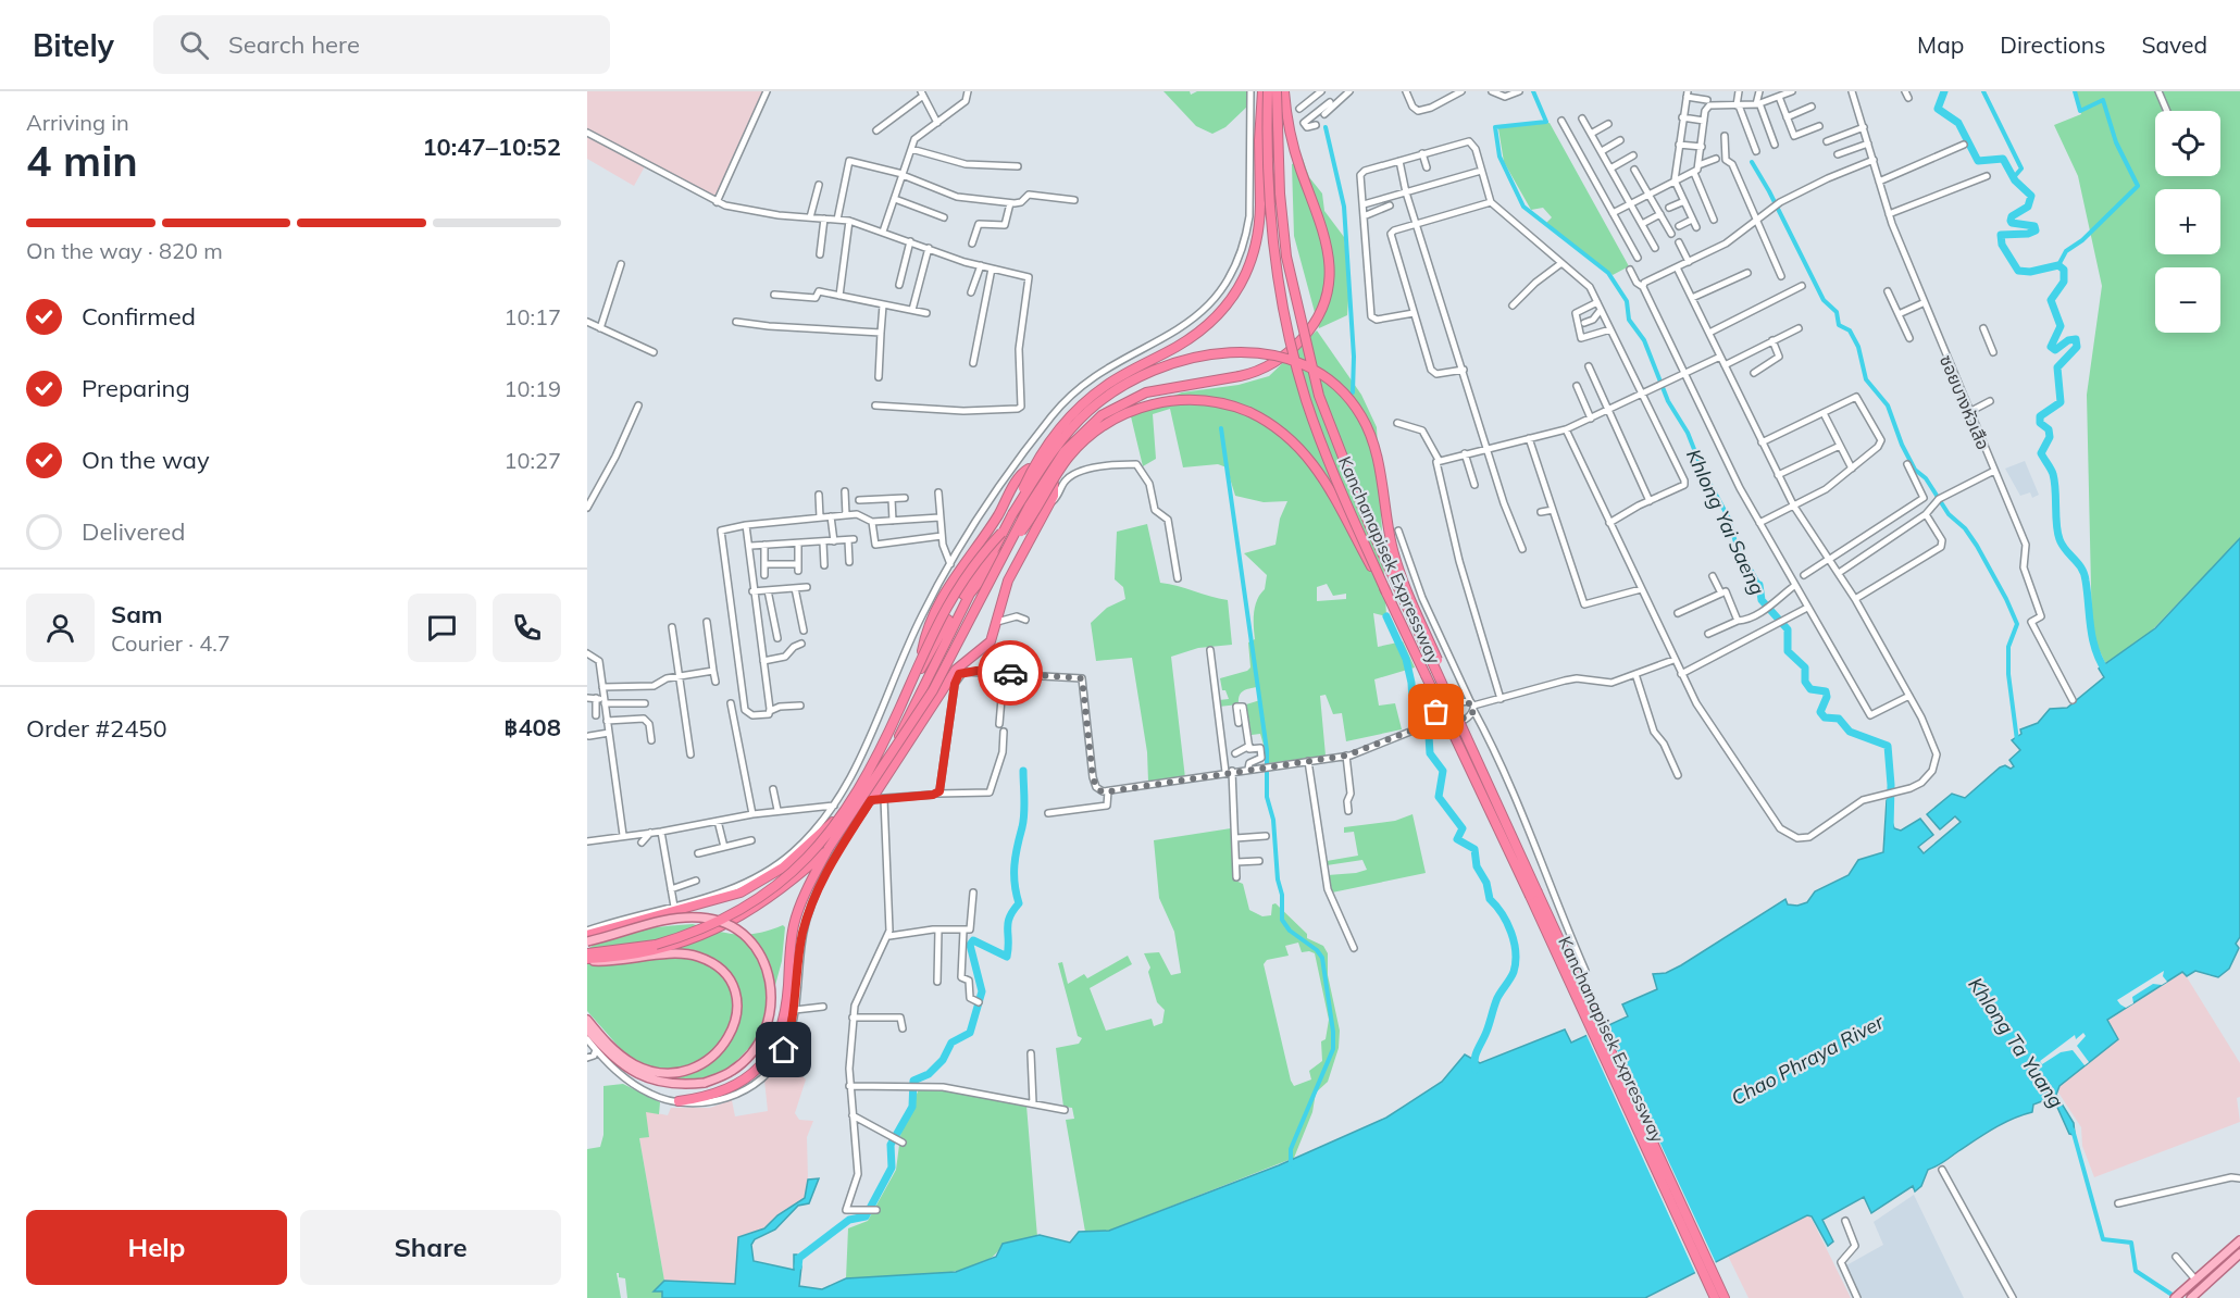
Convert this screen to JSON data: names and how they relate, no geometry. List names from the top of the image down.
{
  "streets": {
    "highway": ["Kanchanapisek Expressway"],
    "street": ["ซอยบางหัวเสือ"]
  },
  "water": ["Khlong Yai Saeng", "Khlong Ta Yuang", "Chao Phraya River"],
  "page": {
    "header": "Bitely",
    "search": "Search here",
    "nav": ["Map", "Directions", "Saved"],
    "heading": ["4 min", "Arriving in", "10:47–10:52"],
    "panel": [
      "Sam",
      "Courier · 4.7",
      "Order #2450",
      "฿408"
    ],
    "map_buttons": ["+", "−"],
    "bar": "On the way · 820 m",
    "list": [
      ["Confirmed", "10:17"],
      ["Preparing", "10:19"],
      ["On the way", "10:27"],
      "Delivered"
    ],
    "buttons": ["Help", "Share"]
  }
}
